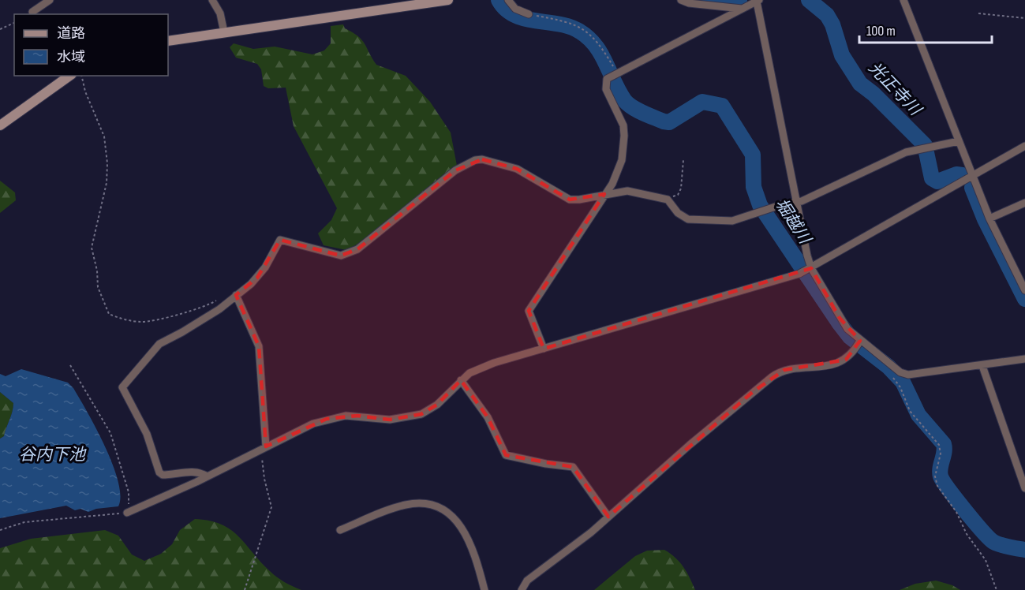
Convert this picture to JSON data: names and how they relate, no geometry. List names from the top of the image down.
{
  "water": ["光正寺川", "堀越川", "谷内下池"],
  "legend": ["道路", "水域"],
  "scale_bar": "100 m"
}
